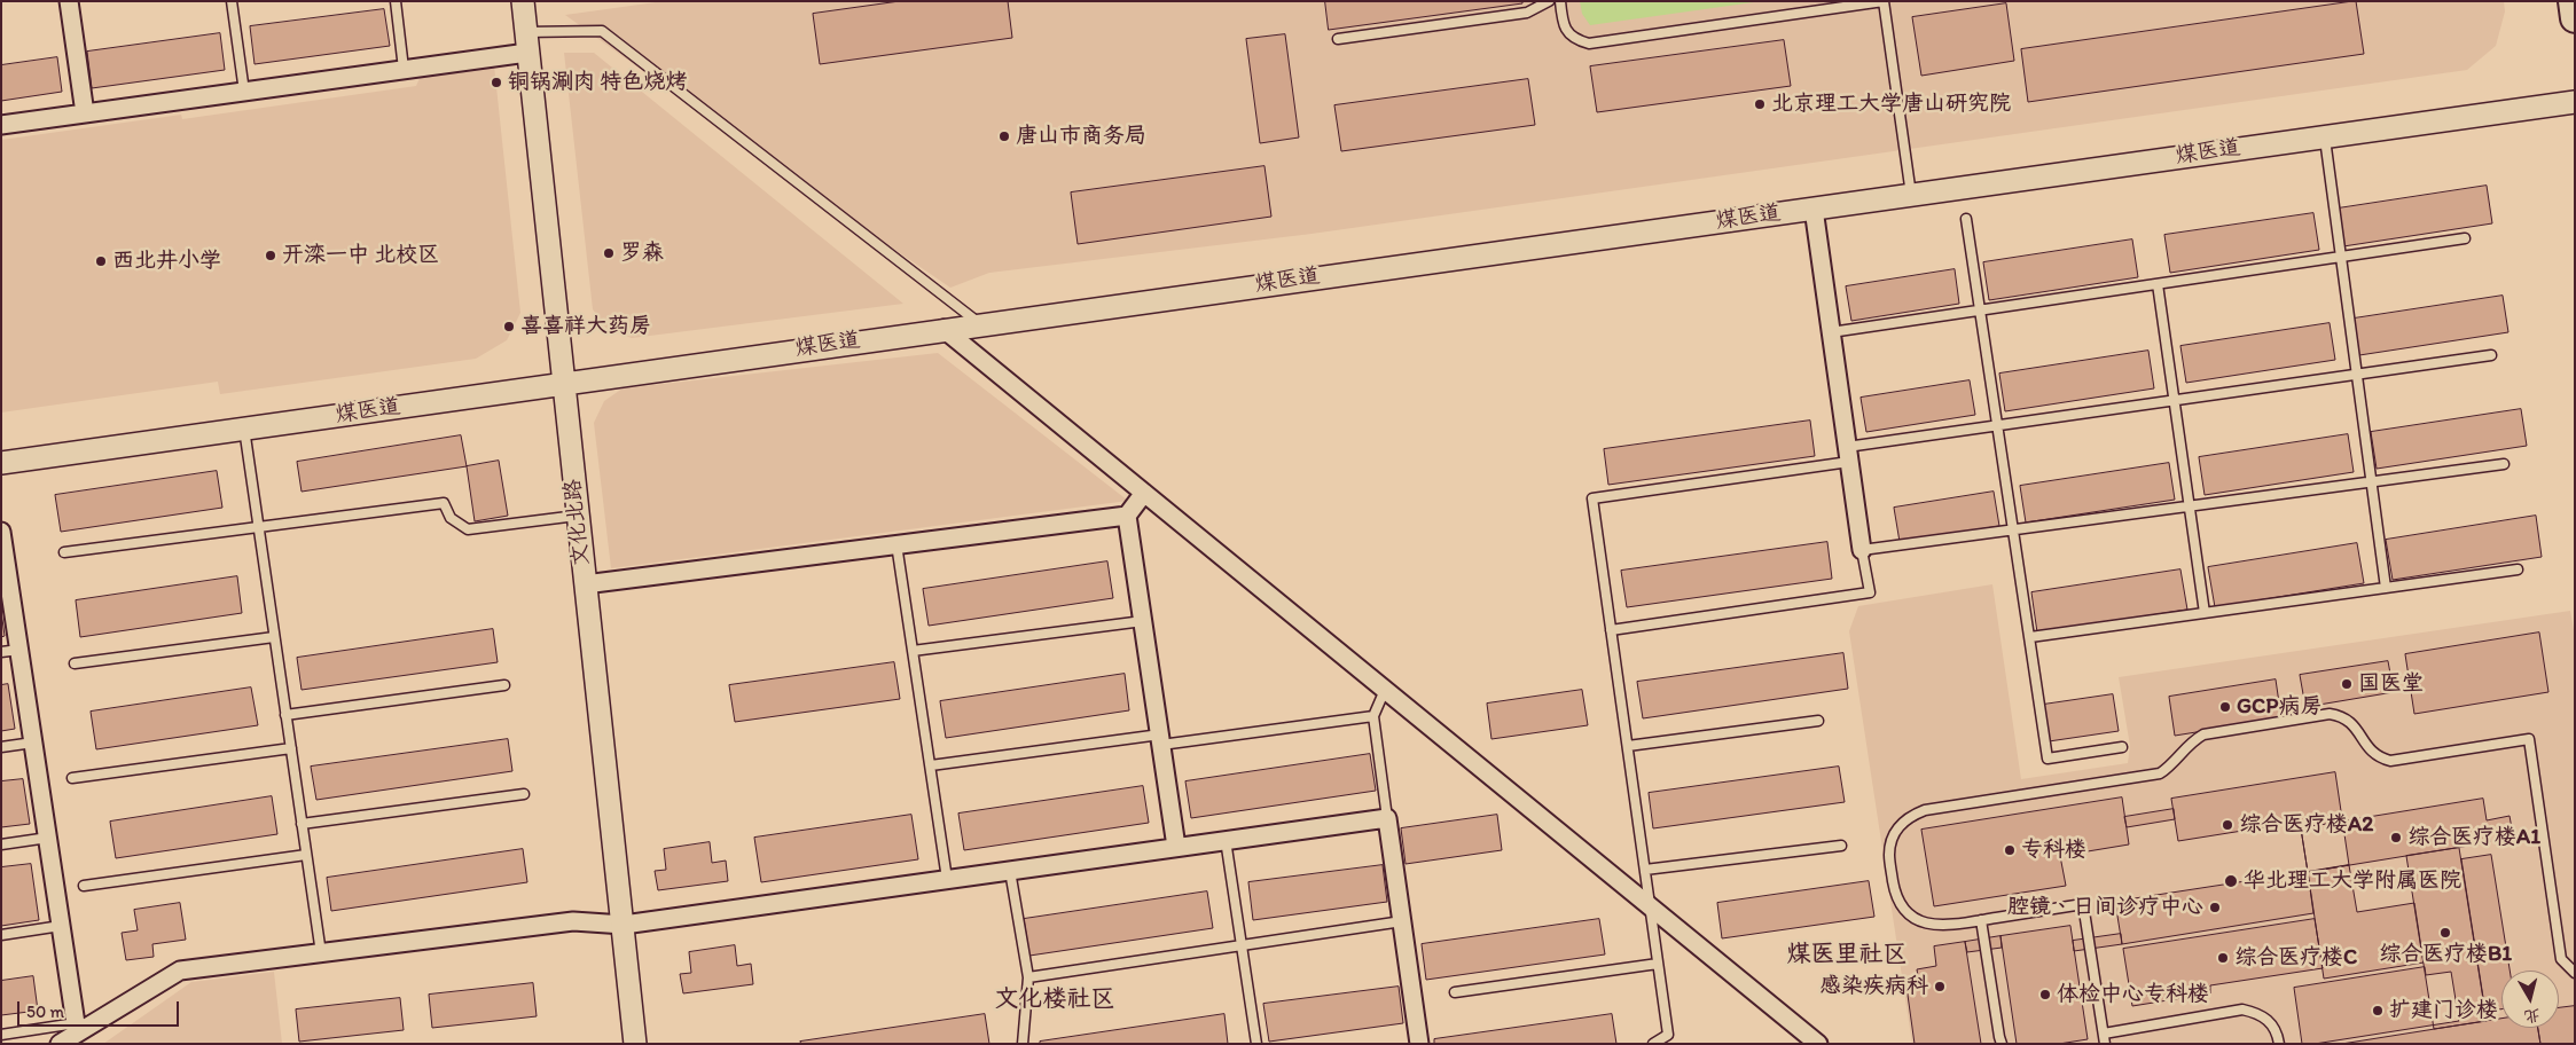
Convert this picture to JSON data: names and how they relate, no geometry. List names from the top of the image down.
{
  "streets": {
    "street": ["煤医道", "文化北路"]
  },
  "crossings": [
    ["煤医道", "文化北路"]
  ],
  "districts": ["煤医里社区", "文化楼社区"],
  "places": [
    "铜锅涮肉 特色烧烤",
    "北京理工大学唐山研究院",
    "唐山市商务局",
    "罗森",
    "开滦一中 北校区",
    "西北井小学",
    "喜喜祥大药房",
    "国医堂",
    "GCP病房",
    "综合医疗楼A2",
    "综合医疗楼A1",
    "专科楼",
    "华北理工大学附属医院",
    "腔镜、日间诊疗中心",
    "综合医疗楼B1",
    "综合医疗楼C",
    "感染疾病科",
    "体检中心专科楼",
    "扩建门诊楼"
  ],
  "scale_bar": "50 m",
  "north": "bottom"
}
